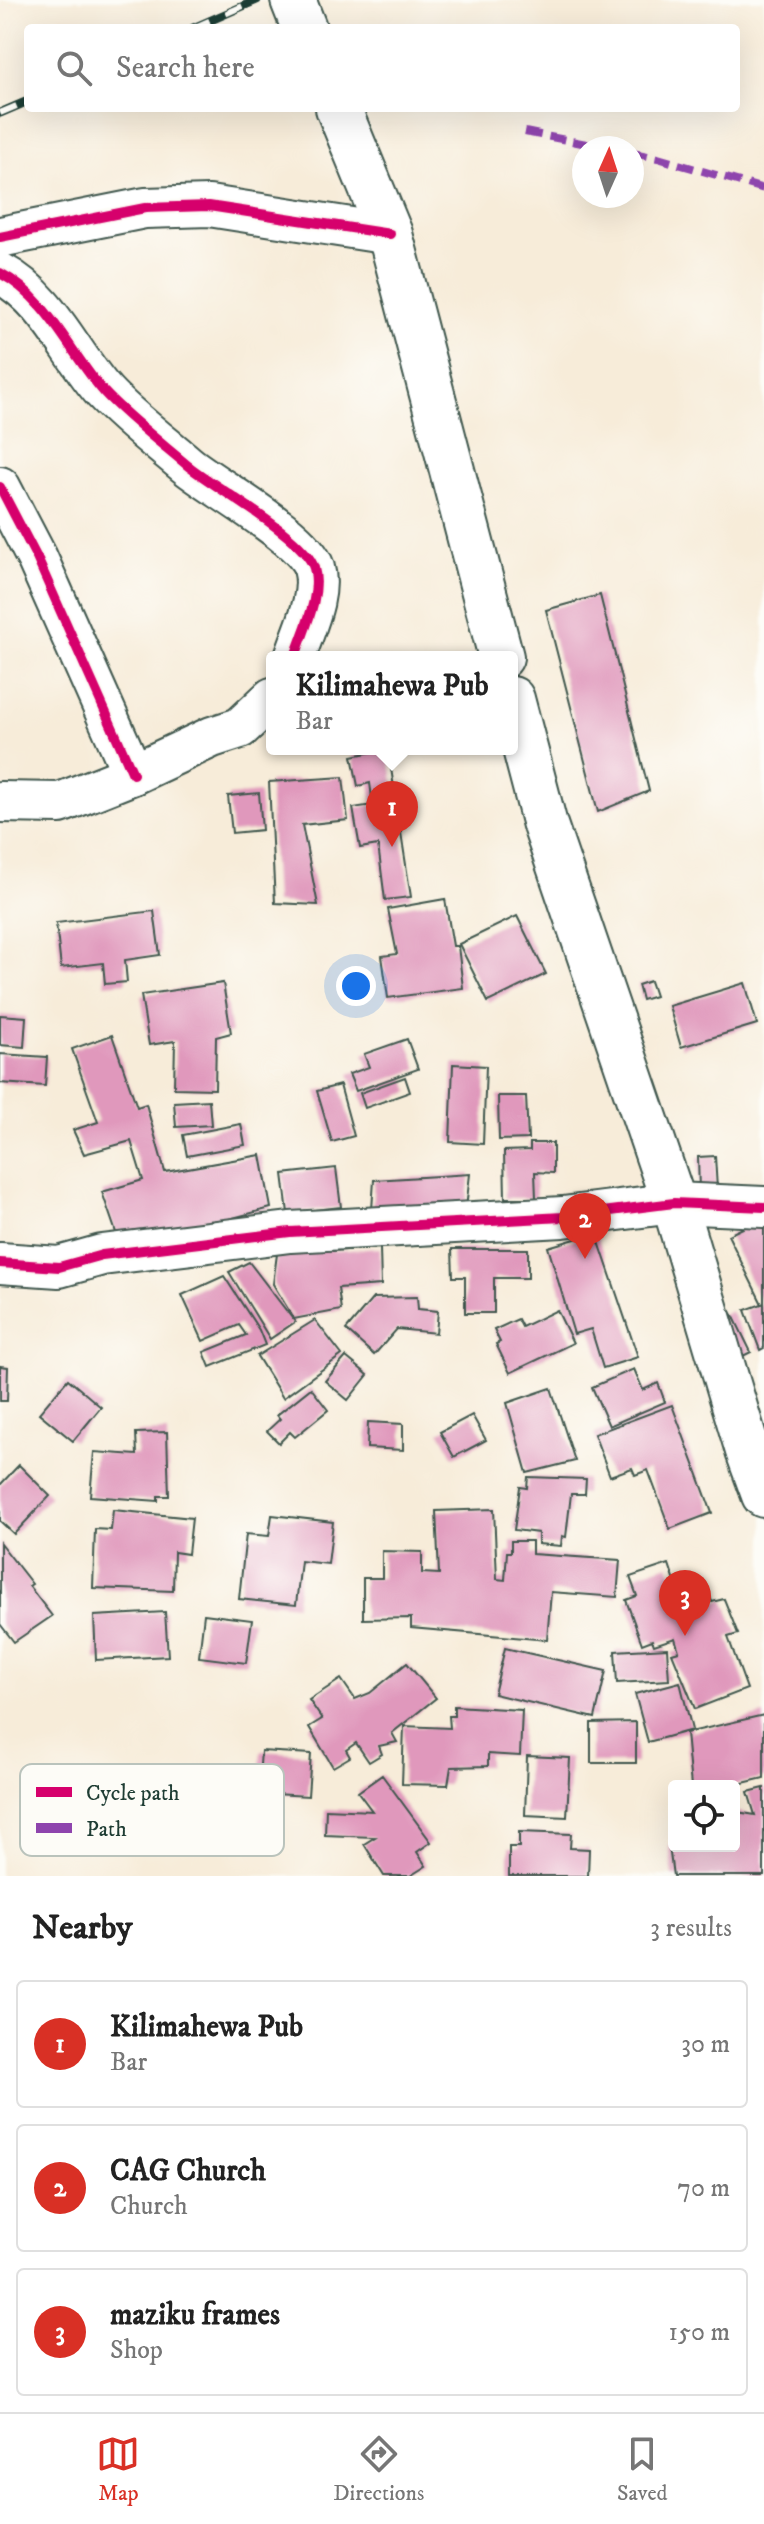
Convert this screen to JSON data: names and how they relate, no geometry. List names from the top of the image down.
{
  "legend": ["Cycle path", "Path"],
  "north": "top",
  "page": {
    "search": "Search here",
    "popup": ["Kilimahewa Pub", "Bar"],
    "pins": ["1", "2", "3"],
    "heading": ["Nearby", "3 results"],
    "list": [
      {
        "mark": "1",
        "name": "Kilimahewa Pub",
        "note": "Bar",
        "value": "30 m"
      },
      {
        "mark": "2",
        "name": "CAG Church",
        "note": "Church",
        "value": "70 m"
      },
      {
        "mark": "3",
        "name": "maziku frames",
        "note": "Shop",
        "value": "150 m"
      }
    ],
    "nav": ["Map", "Directions", "Saved"]
  }
}
